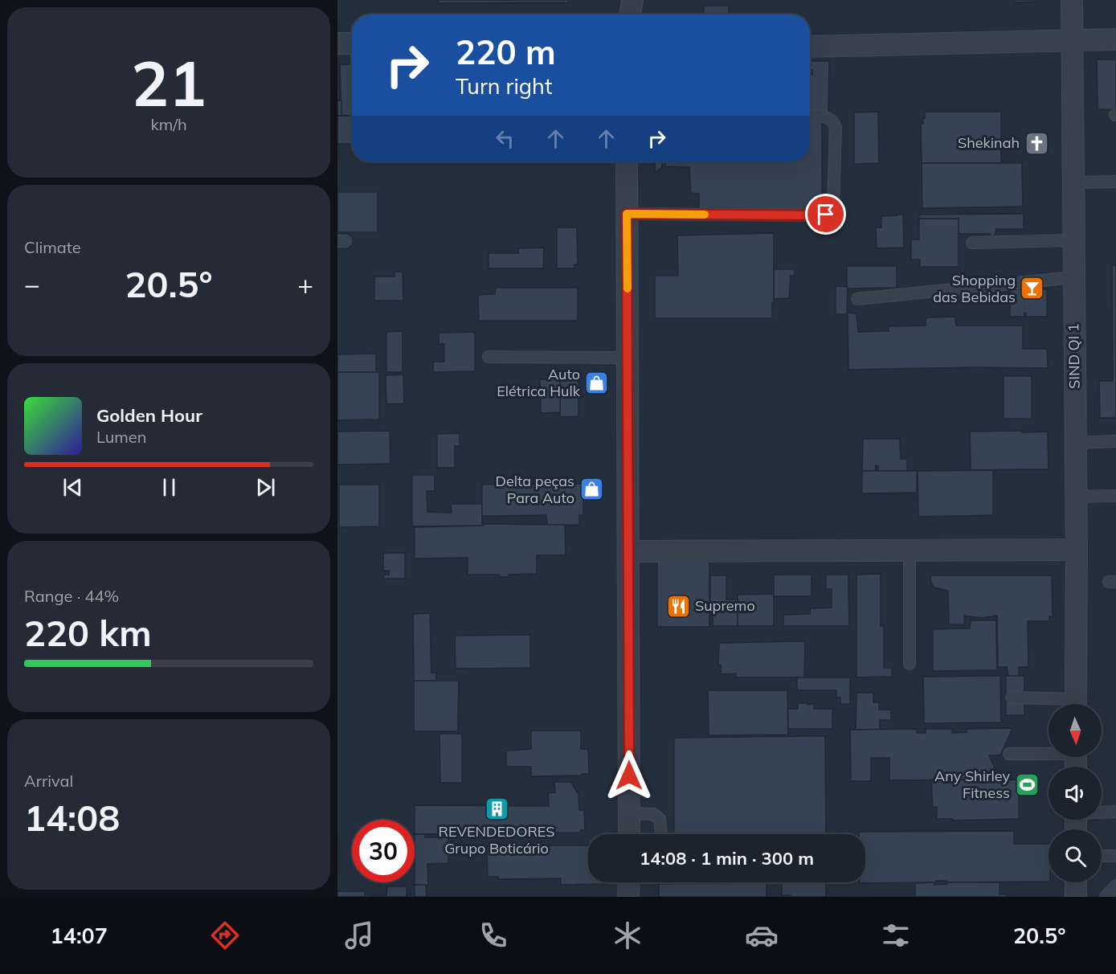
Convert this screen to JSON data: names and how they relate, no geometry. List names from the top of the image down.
{
  "streets": {
    "street": ["SIND QI 1"]
  },
  "places": {
    "church": ["Shekinah"],
    "bar": ["Shopping das Bebidas"],
    "shop": ["Auto Elétrica Hulk", "Delta peças Para Auto"],
    "restaurant": ["Supremo"],
    "sports": ["Any Shirley Fitness"],
    "building": ["REVENDEDORES Grupo Boticário"]
  },
  "north": "bottom",
  "page": {
    "tile": [
      ["21", "km/h"],
      "Climate",
      ["Range · 44%", "220 km"],
      ["Arrival", "14:08"]
    ],
    "turn": ["220 m", "Turn right"],
    "heat": ["−", "20.5°", "+"],
    "song": ["Golden Hour", "Lumen"],
    "limit": "30",
    "trip": "14:08 · 1 min · 300 m",
    "tabs": ["14:07", "20.5°"]
  }
}
